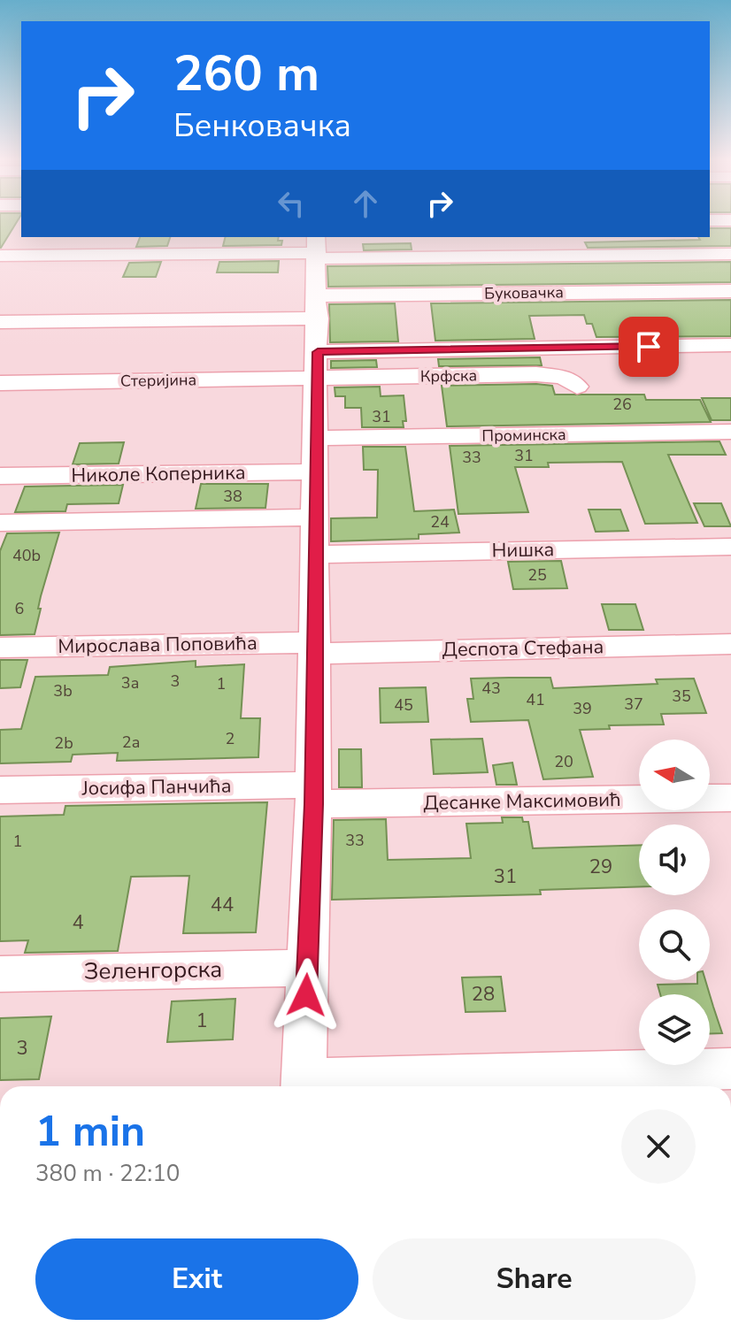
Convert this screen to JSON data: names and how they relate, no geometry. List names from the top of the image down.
{
  "streets": {
    "street": [
      "Буковачка",
      "Крфска",
      "Стеријина",
      "Проминска",
      "Николе Коперника",
      "Нишка",
      "Мирослава Поповића",
      "Деспота Стефана",
      "Јосифа Панчића",
      "Десанке Максимовић",
      "Зеленгорска"
    ]
  },
  "crossings": [
    ["Крфска", "Стеријина"],
    ["Мирослава Поповића", "Деспота Стефана"],
    ["Јосифа Панчића", "Десанке Максимовић"]
  ],
  "house_numbers": [
    "26",
    "31",
    "31",
    "33",
    "38",
    "24",
    "40b",
    "25",
    "6",
    "3",
    "3a",
    "1",
    "43",
    "3b",
    "35",
    "41",
    "37",
    "45",
    "39",
    "2",
    "2a",
    "2b",
    "20",
    "33",
    "1",
    "29",
    "31",
    "44",
    "4",
    "28",
    "1",
    "3"
  ],
  "north": "left",
  "page": {
    "turn": ["260 m", "Бенковачка"],
    "heading": ["1 min", "380 m · 22:10"],
    "buttons": ["Exit", "Share"]
  }
}
